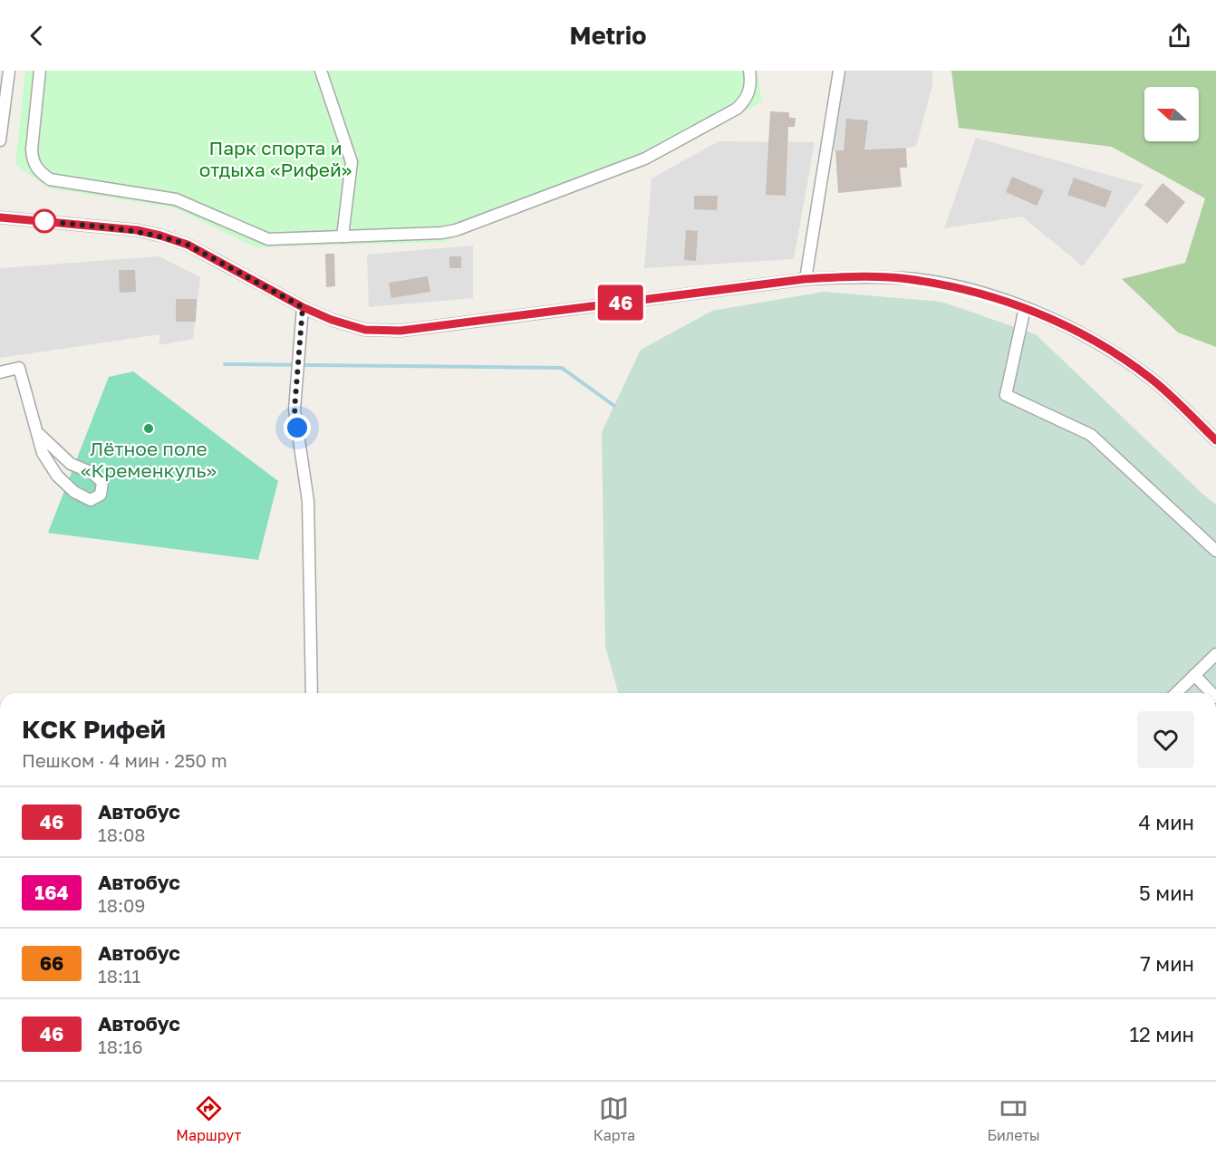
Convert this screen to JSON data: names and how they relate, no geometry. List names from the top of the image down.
{
  "parks": ["Парк спорта и отдыха «Рифей»"],
  "places": ["Лётное поле «Кременкуль»"],
  "lines": ["bus line 46"],
  "north": "left",
  "page": {
    "header": "Metrio",
    "on_map": "46",
    "heading": ["КСК Рифей", "Пешком · 4 мин · 250 m"],
    "list": [
      {
        "mark": "46",
        "name": "Автобус",
        "note": "18:08",
        "value": "4 мин"
      },
      {
        "mark": "164",
        "name": "Автобус",
        "note": "18:09",
        "value": "5 мин"
      },
      {
        "mark": "66",
        "name": "Автобус",
        "note": "18:11",
        "value": "7 мин"
      },
      {
        "mark": "46",
        "name": "Автобус",
        "note": "18:16",
        "value": "12 мин"
      }
    ],
    "tabs": ["Маршрут", "Карта", "Билеты"]
  }
}
